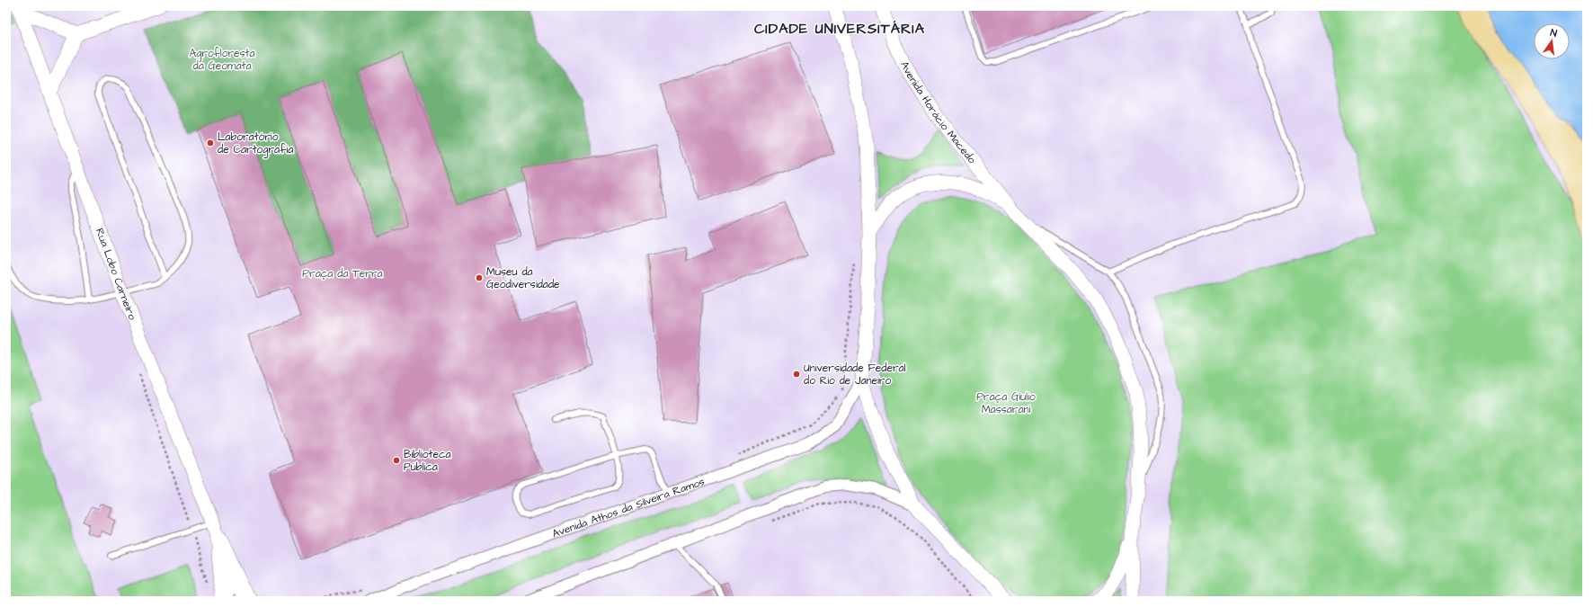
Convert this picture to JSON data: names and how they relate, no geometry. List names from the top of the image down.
{
  "streets": {
    "street": ["Avenida Horácio Macedo", "Rua Lobo Carneiro", "Avenida Athos da Silveira Ramos"]
  },
  "districts": ["CIDADE UNIVERSITÁRIA"],
  "parks": ["Agrofloresta da Geomata", "Praça da Terra", "Praça Giulio Massarani"],
  "places": [
    "Laboratório de Cartografia",
    "Museu da Geodiversidade",
    "Universidade Federal do Rio de Janeiro",
    "Biblioteca Pública"
  ],
  "north": "top"
}
